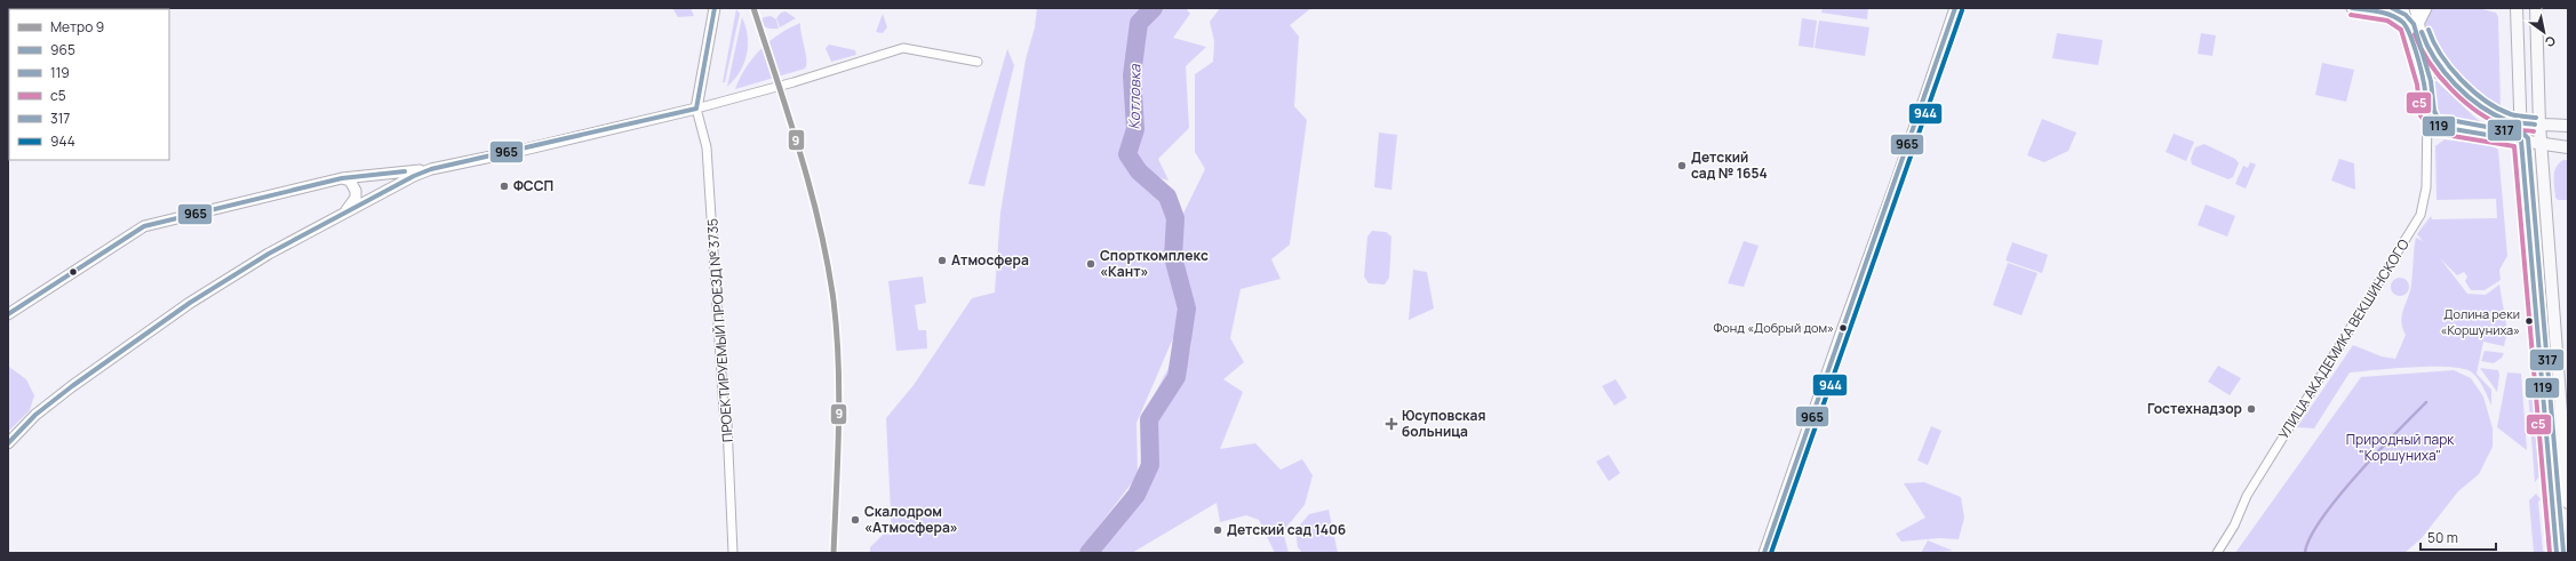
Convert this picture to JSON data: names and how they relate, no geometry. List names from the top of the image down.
{
  "streets": {
    "street": ["ПРОЕКТИРУЕМЫЙ ПРОЕЗД № 3735", "УЛИЦА АКАДЕМИКА ВЕКШИНСКОГО"]
  },
  "water": ["Котловка"],
  "parks": ["Природный парк \"Коршуниха\""],
  "places": {
    "other": [
      "Детский сад № 1654",
      "ФССП",
      "Атмосфера",
      "Спорткомплекс «Кант»",
      "Долина реки «Коршуниха»",
      "Фонд «Добрый дом»",
      "Гостехнадзор",
      "Скалодром «Атмосфера»",
      "Детский сад 1406"
    ],
    "health": ["Юсуповская больница"]
  },
  "lines": [
    "metro line 9",
    "transit line 965",
    "transit line 119",
    "transit line 317",
    "transit line 944",
    "transit line с5"
  ],
  "legend": [
    "Метро 9",
    "965",
    "119",
    "с5",
    "317",
    "944"
  ],
  "scale_bar": "50 m",
  "north": "bottom right"
}
